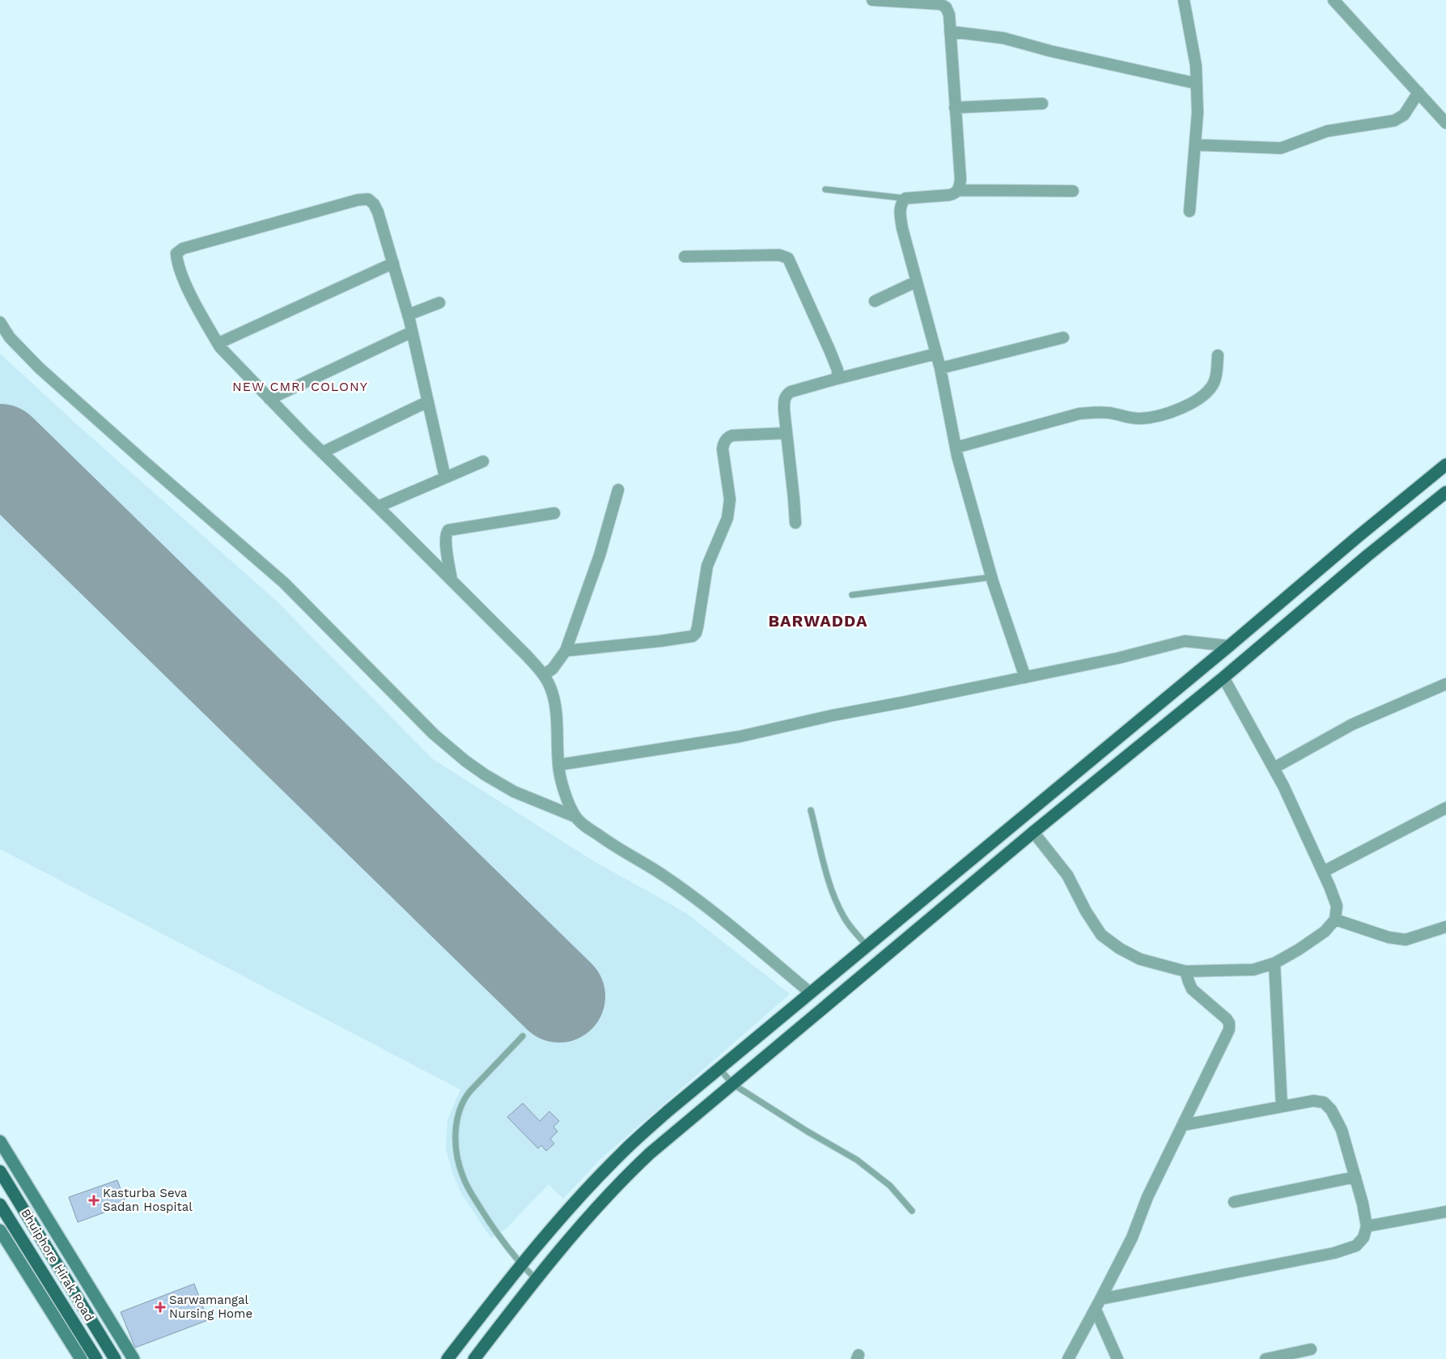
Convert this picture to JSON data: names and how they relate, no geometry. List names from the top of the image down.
{
  "streets": {
    "main road": ["Bhuiphore Hirak Road"]
  },
  "districts": ["NEW CMRI COLONY", "BARWADDA"],
  "places": {
    "health": ["Kasturba Seva Sadan Hospital", "Sarwamangal Nursing Home"]
  }
}
